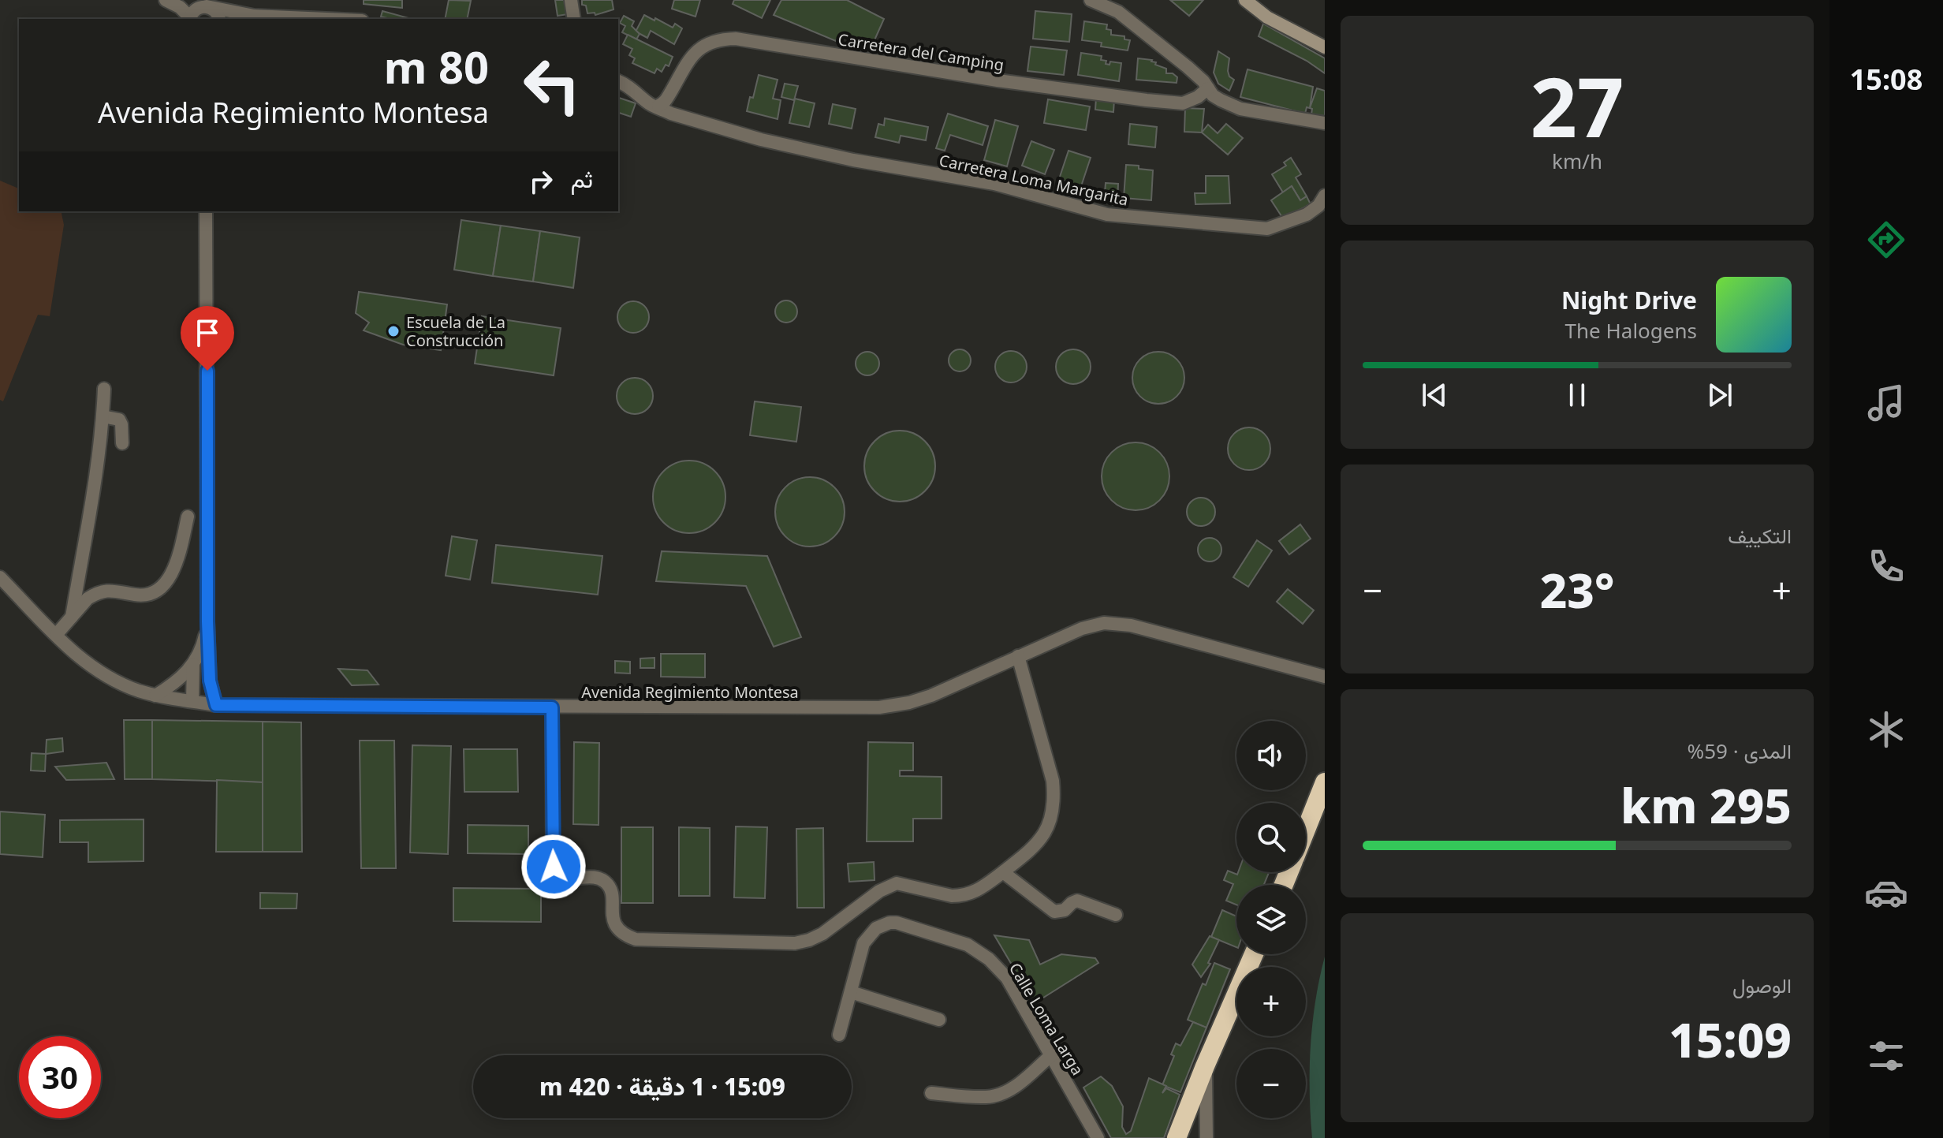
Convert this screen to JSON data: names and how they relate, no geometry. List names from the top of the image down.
{
  "streets": {
    "street": [
      "Carretera del Camping",
      "Carretera Loma Margarita",
      "Avenida Regimiento Montesa",
      "Calle Loma Larga"
    ]
  },
  "crossings": [
    ["Carretera del Camping", "Carretera Loma Margarita"]
  ],
  "places": ["Escuela de La Construcción"],
  "page": {
    "tabs": "15:08",
    "tile": [
      ["27", "km/h"],
      "التكييف",
      ["المدى · 59%", "295 km"],
      ["الوصول", "15:09"]
    ],
    "turn": ["80 m", "Avenida Regimiento Montesa"],
    "then": "ثم",
    "song": ["Night Drive", "The Halogens"],
    "heat": ["−", "23°", "+"],
    "map_buttons": ["+", "−"],
    "limit": "30",
    "trip": "15:09 · 1 دقيقة · 420 m"
  }
}
